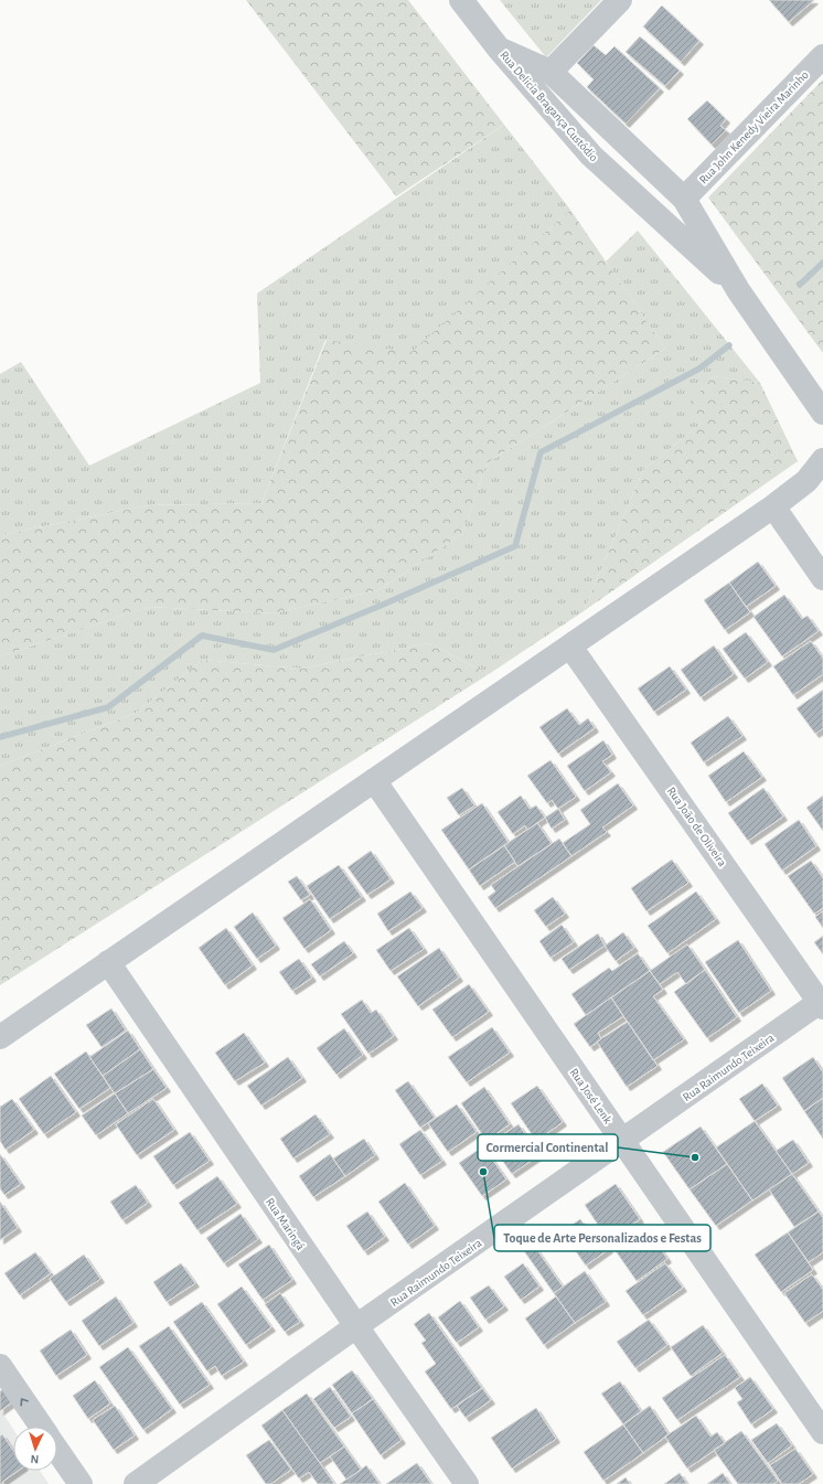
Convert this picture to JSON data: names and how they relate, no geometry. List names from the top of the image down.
{
  "streets": {
    "street": [
      "Rua Delicia Bragança Custódio",
      "Rua John Kenedy Vieira Marinho",
      "Rua João de Oliveira",
      "Rua Raimundo Teixeira",
      "Rua José Lenk",
      "Rua Maringá"
    ]
  },
  "crossings": [
    ["Rua Delicia Bragança Custódio", "Rua John Kenedy Vieira Marinho"],
    ["Rua João de Oliveira", "Rua Raimundo Teixeira"],
    ["Rua Raimundo Teixeira", "Rua José Lenk"],
    ["Rua Raimundo Teixeira", "Rua Maringá"]
  ],
  "places": ["Cormercial Continental", "Toque de Arte Personalizados e Festas"],
  "north": "bottom"
}
